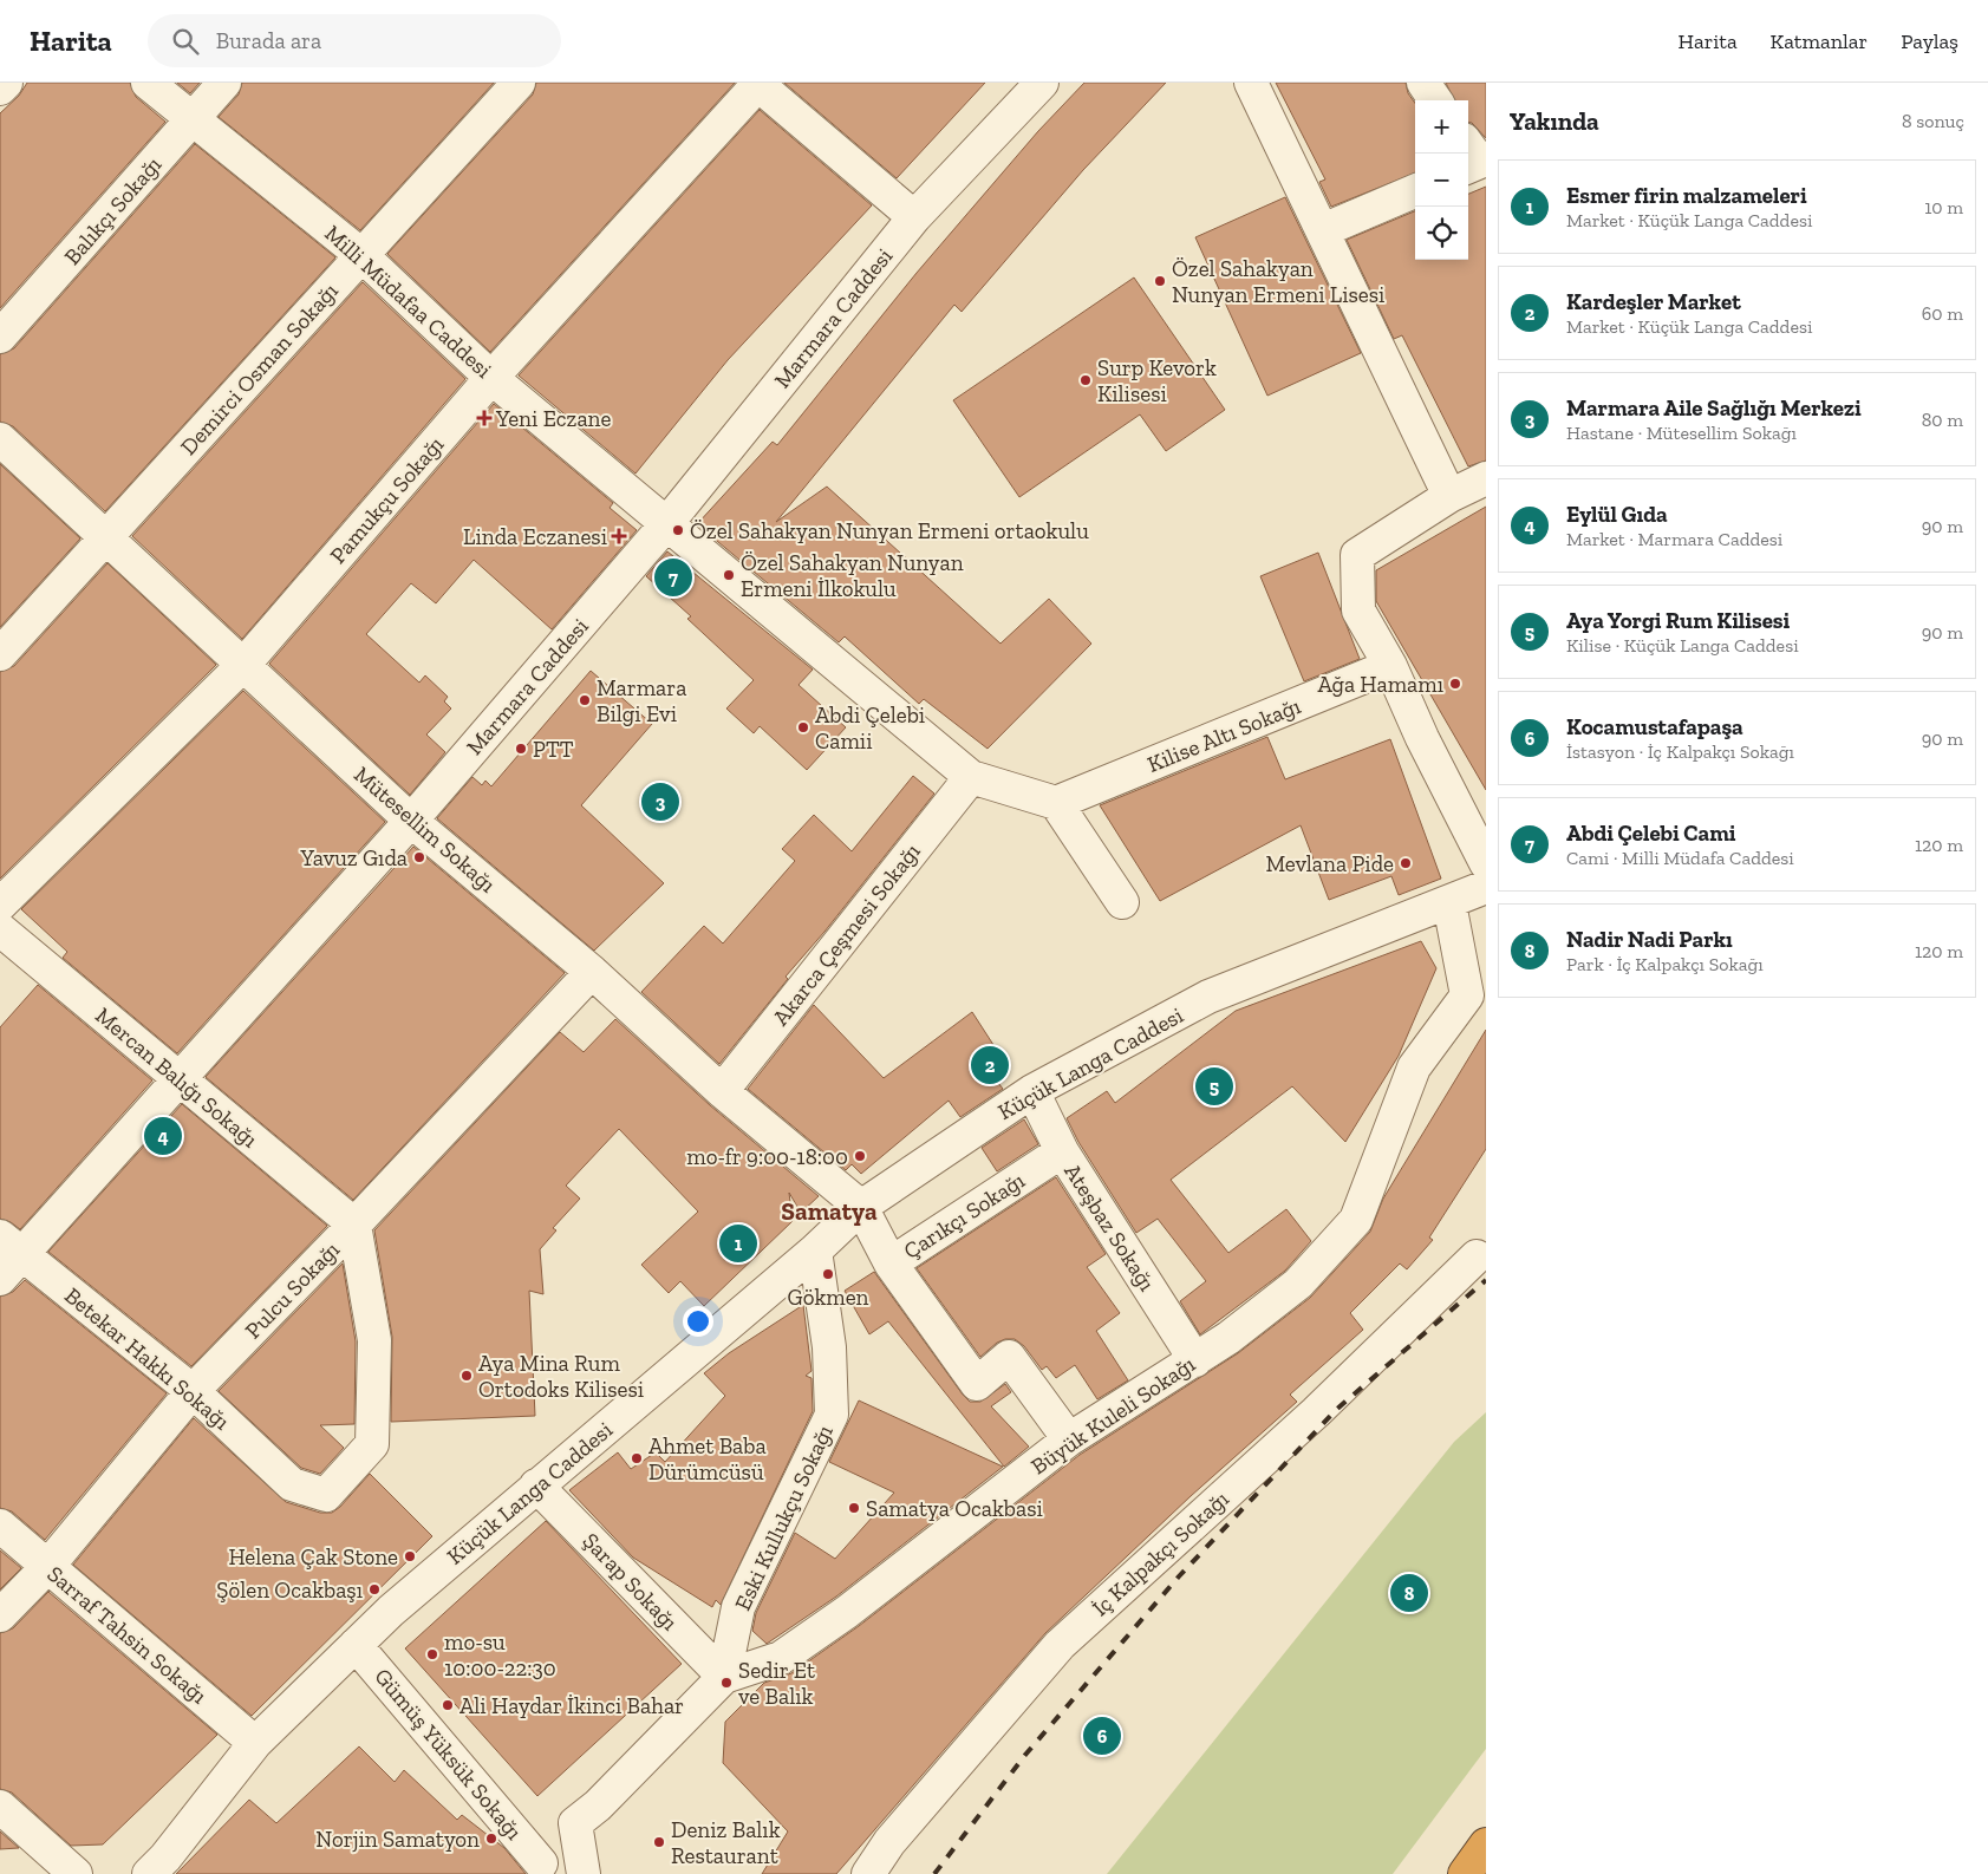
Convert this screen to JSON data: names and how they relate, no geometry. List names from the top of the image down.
{
  "streets": {
    "street": [
      "Balıkçı Sokağı",
      "Milli Müdafaa Caddesi",
      "Marmara Caddesi",
      "Demirci Osman Sokağı",
      "Pamukçu Sokağı",
      "Kilise Altı Sokağı",
      "Mütesellim Sokağı",
      "Akarca Çeşmesi Sokağı",
      "Küçük Langa Caddesi",
      "Mercan Balığı Sokağı",
      "Çarıkçı Sokağı",
      "Ateşbaz Sokağı",
      "Pulcu Sokağı",
      "Betekar Hakkı Sokağı",
      "Büyük Kuleli Sokağı",
      "Eski Kullukçu Sokağı",
      "İç Kalpakçı Sokağı",
      "Şarap Sokağı",
      "Sarraf Tahsin Sokağı",
      "Gümüş Yüksük Sokağı"
    ]
  },
  "crossings": [
    ["Balıkçı Sokağı", "Milli Müdafaa Caddesi"],
    ["Milli Müdafaa Caddesi", "Marmara Caddesi"],
    ["Milli Müdafaa Caddesi", "Demirci Osman Sokağı"],
    ["Milli Müdafaa Caddesi", "Pamukçu Sokağı"],
    ["Milli Müdafaa Caddesi", "Akarca Çeşmesi Sokağı"],
    ["Marmara Caddesi", "Mütesellim Sokağı"],
    ["Marmara Caddesi", "Mercan Balığı Sokağı"],
    ["Marmara Caddesi", "Betekar Hakkı Sokağı"],
    ["Demirci Osman Sokağı", "Mütesellim Sokağı"],
    ["Pamukçu Sokağı", "Mütesellim Sokağı"],
    ["Mütesellim Sokağı", "Akarca Çeşmesi Sokağı"],
    ["Mütesellim Sokağı", "Küçük Langa Caddesi"],
    ["Mütesellim Sokağı", "Çarıkçı Sokağı"],
    ["Mütesellim Sokağı", "Pulcu Sokağı"],
    ["Küçük Langa Caddesi", "Çarıkçı Sokağı"],
    ["Küçük Langa Caddesi", "Ateşbaz Sokağı"],
    ["Küçük Langa Caddesi", "Büyük Kuleli Sokağı"],
    ["Küçük Langa Caddesi", "Eski Kullukçu Sokağı"],
    ["Küçük Langa Caddesi", "Şarap Sokağı"],
    ["Küçük Langa Caddesi", "Sarraf Tahsin Sokağı"],
    ["Küçük Langa Caddesi", "Gümüş Yüksük Sokağı"],
    ["Mercan Balığı Sokağı", "Pulcu Sokağı"],
    ["Mercan Balığı Sokağı", "Betekar Hakkı Sokağı"],
    ["Çarıkçı Sokağı", "Ateşbaz Sokağı"],
    ["Ateşbaz Sokağı", "Büyük Kuleli Sokağı"],
    ["Pulcu Sokağı", "Betekar Hakkı Sokağı"],
    ["Pulcu Sokağı", "Sarraf Tahsin Sokağı"],
    ["Büyük Kuleli Sokağı", "Eski Kullukçu Sokağı"],
    ["Büyük Kuleli Sokağı", "Şarap Sokağı"],
    ["Büyük Kuleli Sokağı", "Gümüş Yüksük Sokağı"],
    ["Eski Kullukçu Sokağı", "Şarap Sokağı"]
  ],
  "districts": ["Samatya"],
  "places": {
    "other": [
      "Özel Sahakyan Nunyan Ermeni Lisesi",
      "Surp Kevork Kilisesi",
      "Özel Sahakyan Nunyan Ermeni ortaokulu",
      "Özel Sahakyan Nunyan Ermeni İlkokulu",
      "Ağa Hamamı",
      "Marmara Bilgi Evi",
      "Abdi Çelebi Camii",
      "PTT",
      "Yavuz Gıda",
      "Mevlana Pide",
      "mo-fr 9:00-18:00",
      "Gökmen",
      "Aya Mina Rum Ortodoks Kilisesi",
      "Ahmet Baba Dürümcüsü",
      "Samatya Ocakbasi",
      "Helena Çak Stone",
      "Şölen Ocakbaşı",
      "mo-su 10:00-22:30",
      "Sedir Et ve Balık",
      "Ali Haydar İkinci Bahar",
      "Norjin Samatyon",
      "Deniz Balık Restaurant"
    ],
    "health": ["Yeni Eczane", "Linda Eczanesi"]
  },
  "page": {
    "header": "Harita",
    "search": "Burada ara",
    "nav": ["Harita", "Katmanlar", "Paylaş"],
    "heading": ["Yakında", "8 sonuç"],
    "map_buttons": ["+", "−"],
    "list": [
      {
        "mark": "1",
        "name": "Esmer firin malzameleri",
        "note": "Market · Küçük Langa Caddesi",
        "value": "10 m"
      },
      {
        "mark": "2",
        "name": "Kardeşler Market",
        "note": "Market · Küçük Langa Caddesi",
        "value": "60 m"
      },
      {
        "mark": "3",
        "name": "Marmara Aile Sağlığı Merkezi",
        "note": "Hastane · Mütesellim Sokağı",
        "value": "80 m"
      },
      {
        "mark": "4",
        "name": "Eylül Gıda",
        "note": "Market · Marmara Caddesi",
        "value": "90 m"
      },
      {
        "mark": "5",
        "name": "Aya Yorgi Rum Kilisesi",
        "note": "Kilise · Küçük Langa Caddesi",
        "value": "90 m"
      },
      {
        "mark": "6",
        "name": "Kocamustafapaşa",
        "note": "İstasyon · İç Kalpakçı Sokağı",
        "value": "90 m"
      },
      {
        "mark": "7",
        "name": "Abdi Çelebi Cami",
        "note": "Cami · Milli Müdafa Caddesi",
        "value": "120 m"
      },
      {
        "mark": "8",
        "name": "Nadir Nadi Parkı",
        "note": "Park · İç Kalpakçı Sokağı",
        "value": "120 m"
      }
    ],
    "pins": [
      "7",
      "3",
      "2",
      "5",
      "4",
      "1",
      "8",
      "6"
    ]
  }
}
